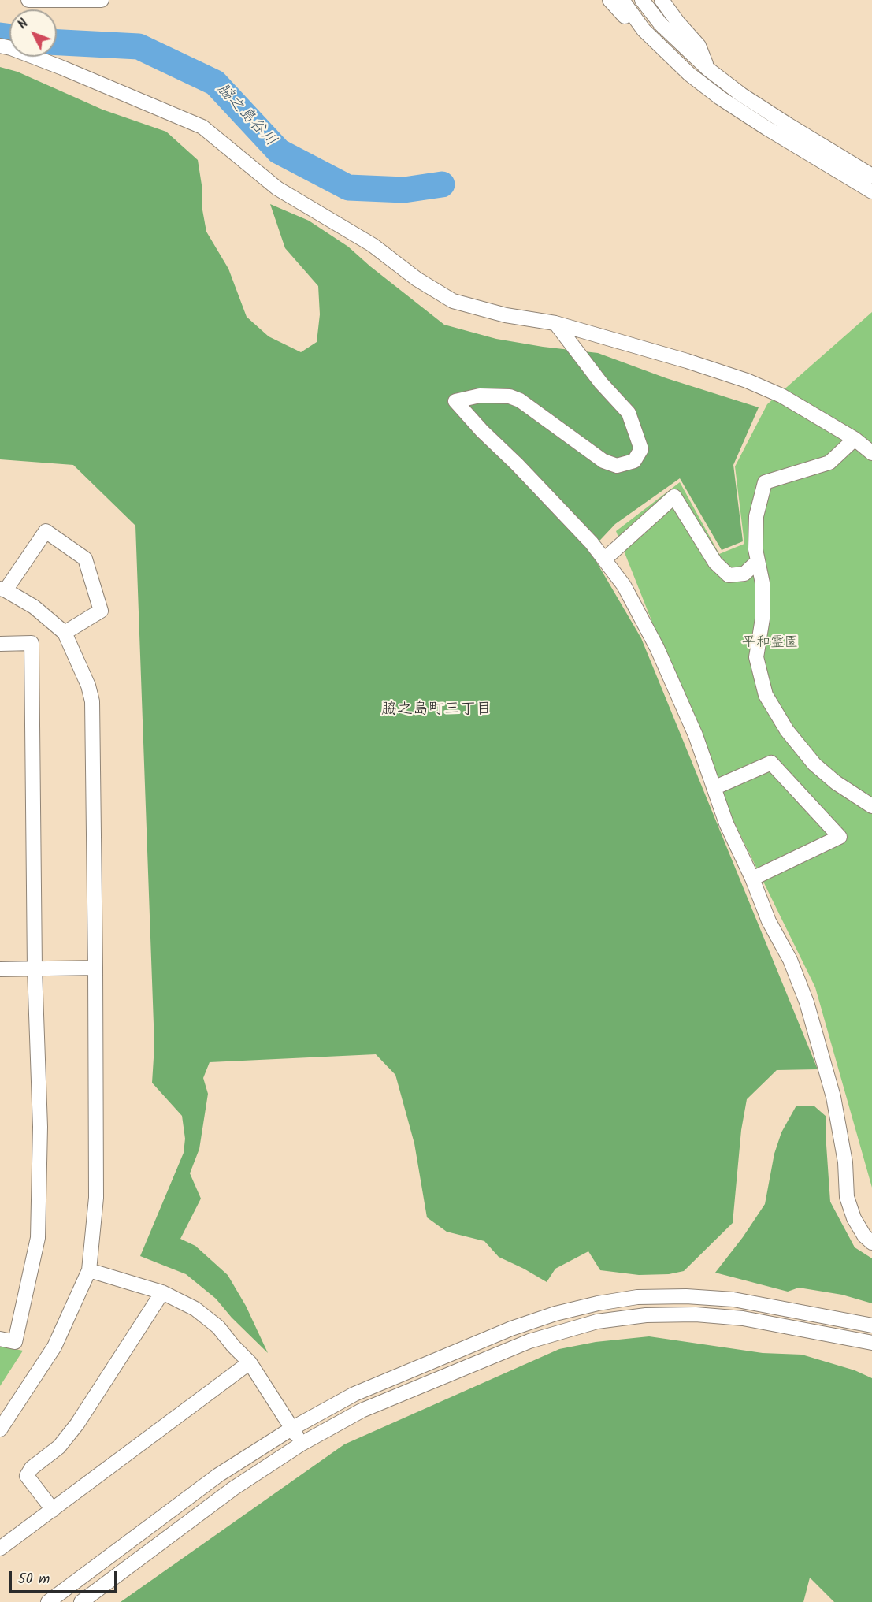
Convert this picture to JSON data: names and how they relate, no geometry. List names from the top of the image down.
{
  "districts": ["脇之島町三丁目"],
  "water": ["脇之島谷川"],
  "parks": ["平和霊園"],
  "scale_bar": "50 m",
  "north": "top left"
}
